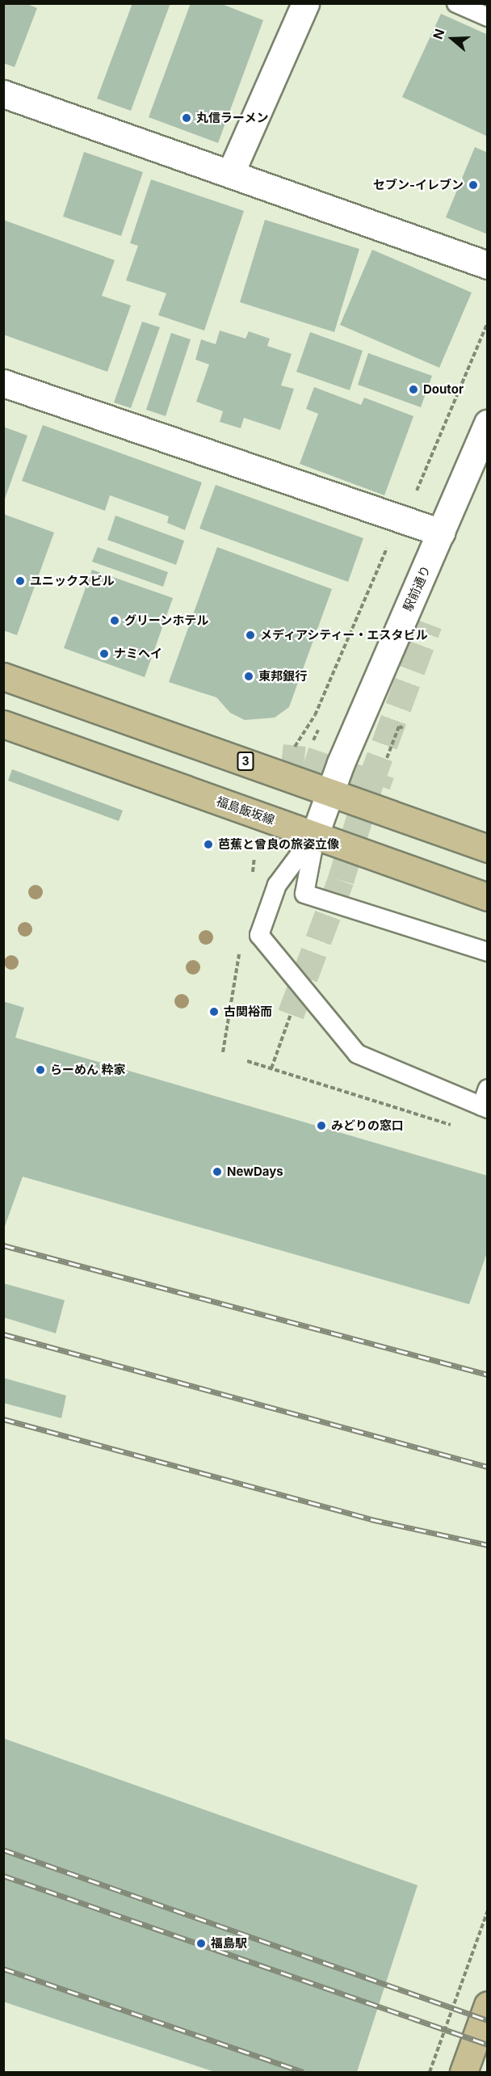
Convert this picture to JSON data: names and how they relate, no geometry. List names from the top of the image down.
{
  "streets": {
    "main road": ["3", "福島飯坂線"],
    "street": ["駅前通り"]
  },
  "crossings": [
    ["駅前通り", "3"],
    ["駅前通り", "福島飯坂線"]
  ],
  "places": [
    "丸信ラーメン",
    "セブン-イレブン",
    "Doutor",
    "ユニックスビル",
    "グリーンホテル",
    "メディアシティー・エスタビル",
    "ナミヘイ",
    "東邦銀行",
    "芭蕉と曾良の旅姿立像",
    "古関裕而",
    "らーめん 粋家",
    "みどりの窓口",
    "NewDays",
    "福島駅"
  ],
  "north": "left"
}
